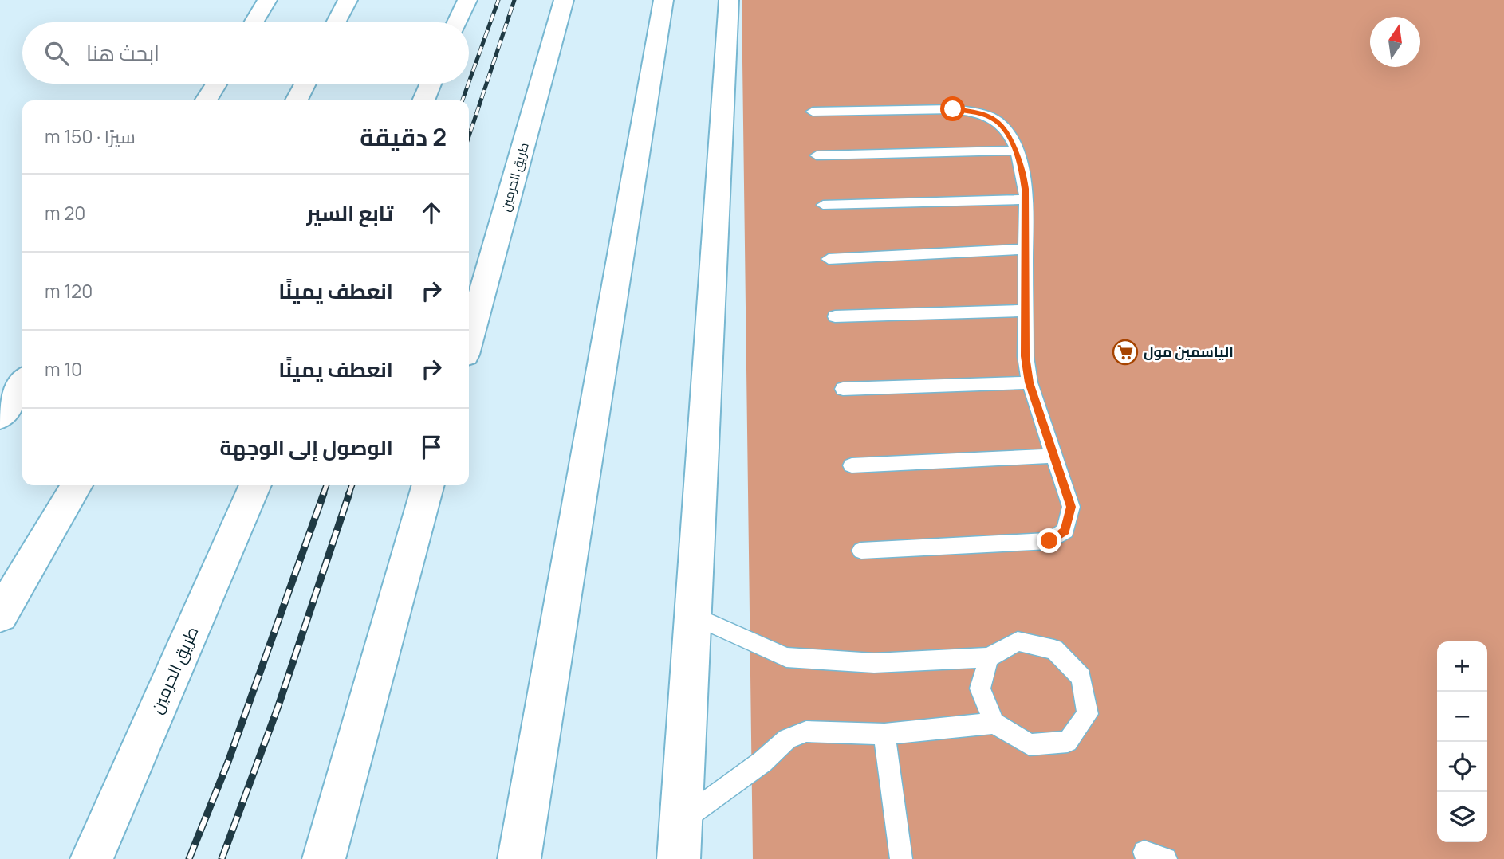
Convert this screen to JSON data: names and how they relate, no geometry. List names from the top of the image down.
{
  "streets": {
    "main road": ["طريق الحرمين"]
  },
  "places": {
    "supermarket": ["الياسمين مول"]
  },
  "north": "top",
  "page": {
    "search": "ابحث هنا",
    "heading": ["2 دقيقة", "سيرًا · 150 m"],
    "list": [
      ["تابع السير", "20 m"],
      ["انعطف يمينًا", "120 m"],
      ["انعطف يمينًا", "10 m"],
      "الوصول إلى الوجهة"
    ],
    "map_buttons": ["+", "−"]
  }
}
